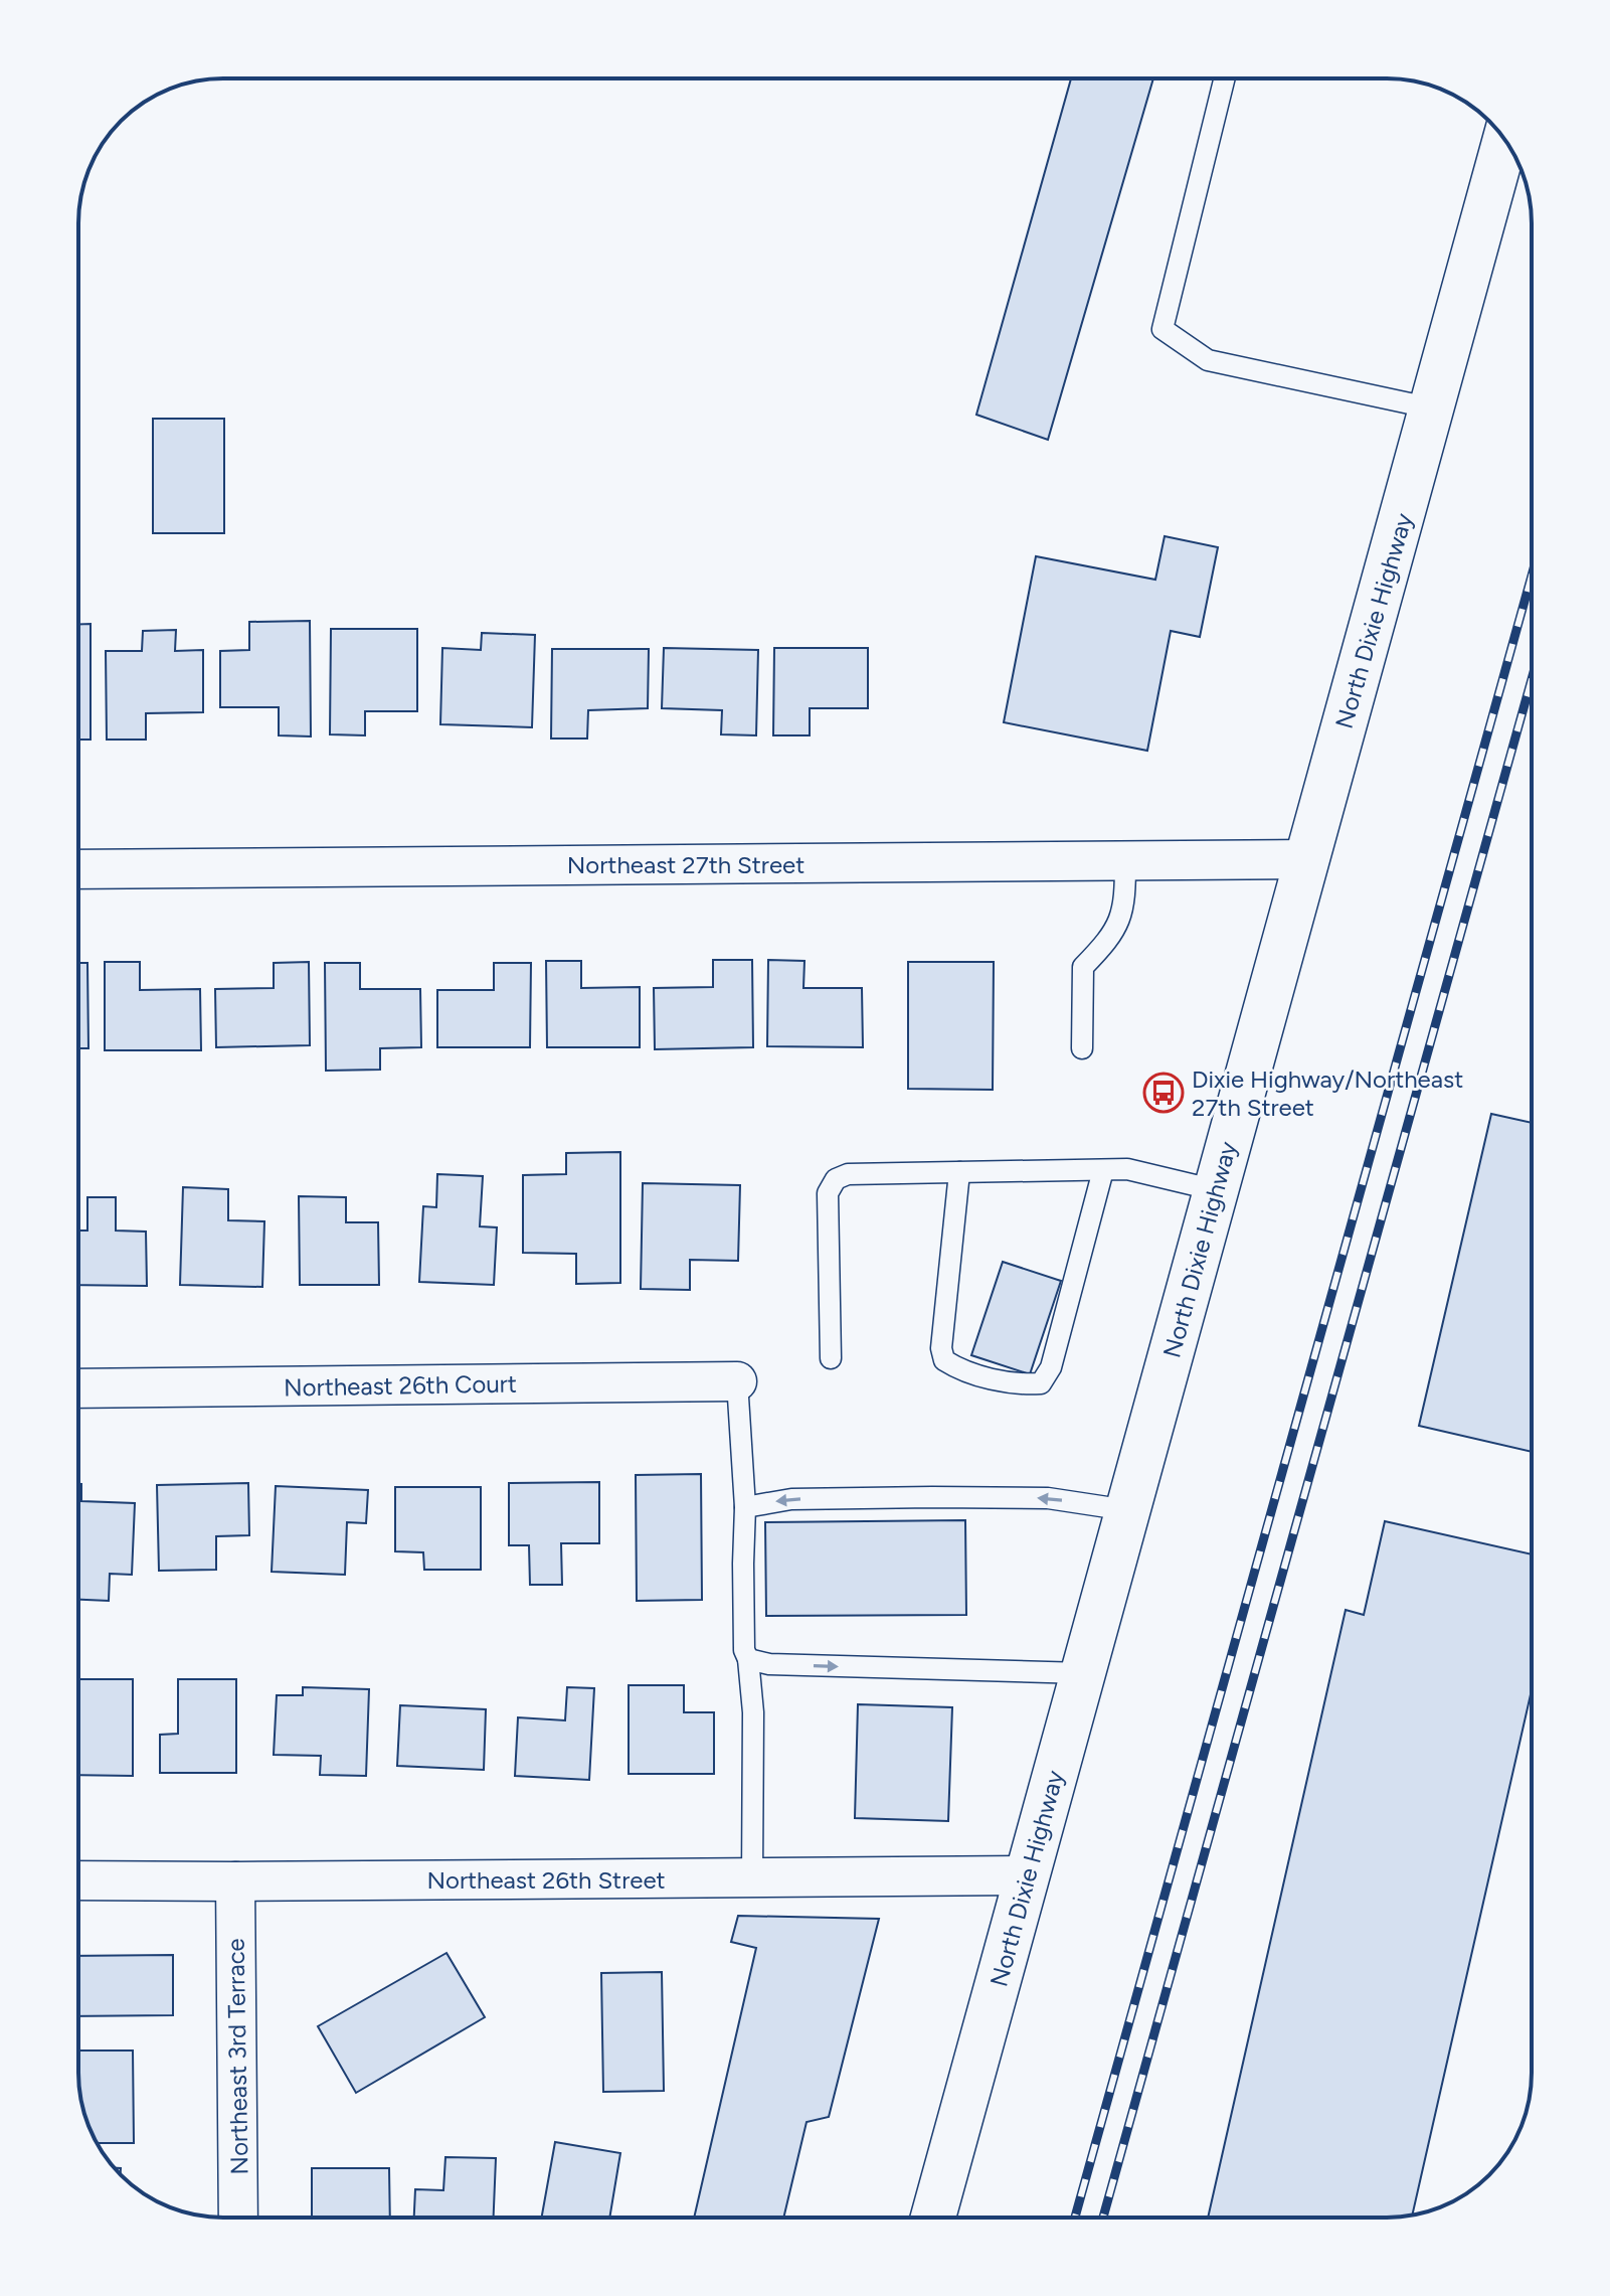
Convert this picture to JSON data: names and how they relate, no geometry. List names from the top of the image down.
{
  "streets": {
    "main road": ["North Dixie Highway"],
    "street": [
      "Northeast 27th Street",
      "Northeast 26th Court",
      "Northeast 26th Street",
      "Northeast 3rd Terrace"
    ]
  },
  "crossings": [
    ["North Dixie Highway", "Northeast 27th Street"],
    ["North Dixie Highway", "Northeast 26th Street"],
    ["Northeast 26th Street", "Northeast 3rd Terrace"]
  ],
  "places": {
    "bus stop": ["Dixie Highway/Northeast 27th Street"]
  }
}
